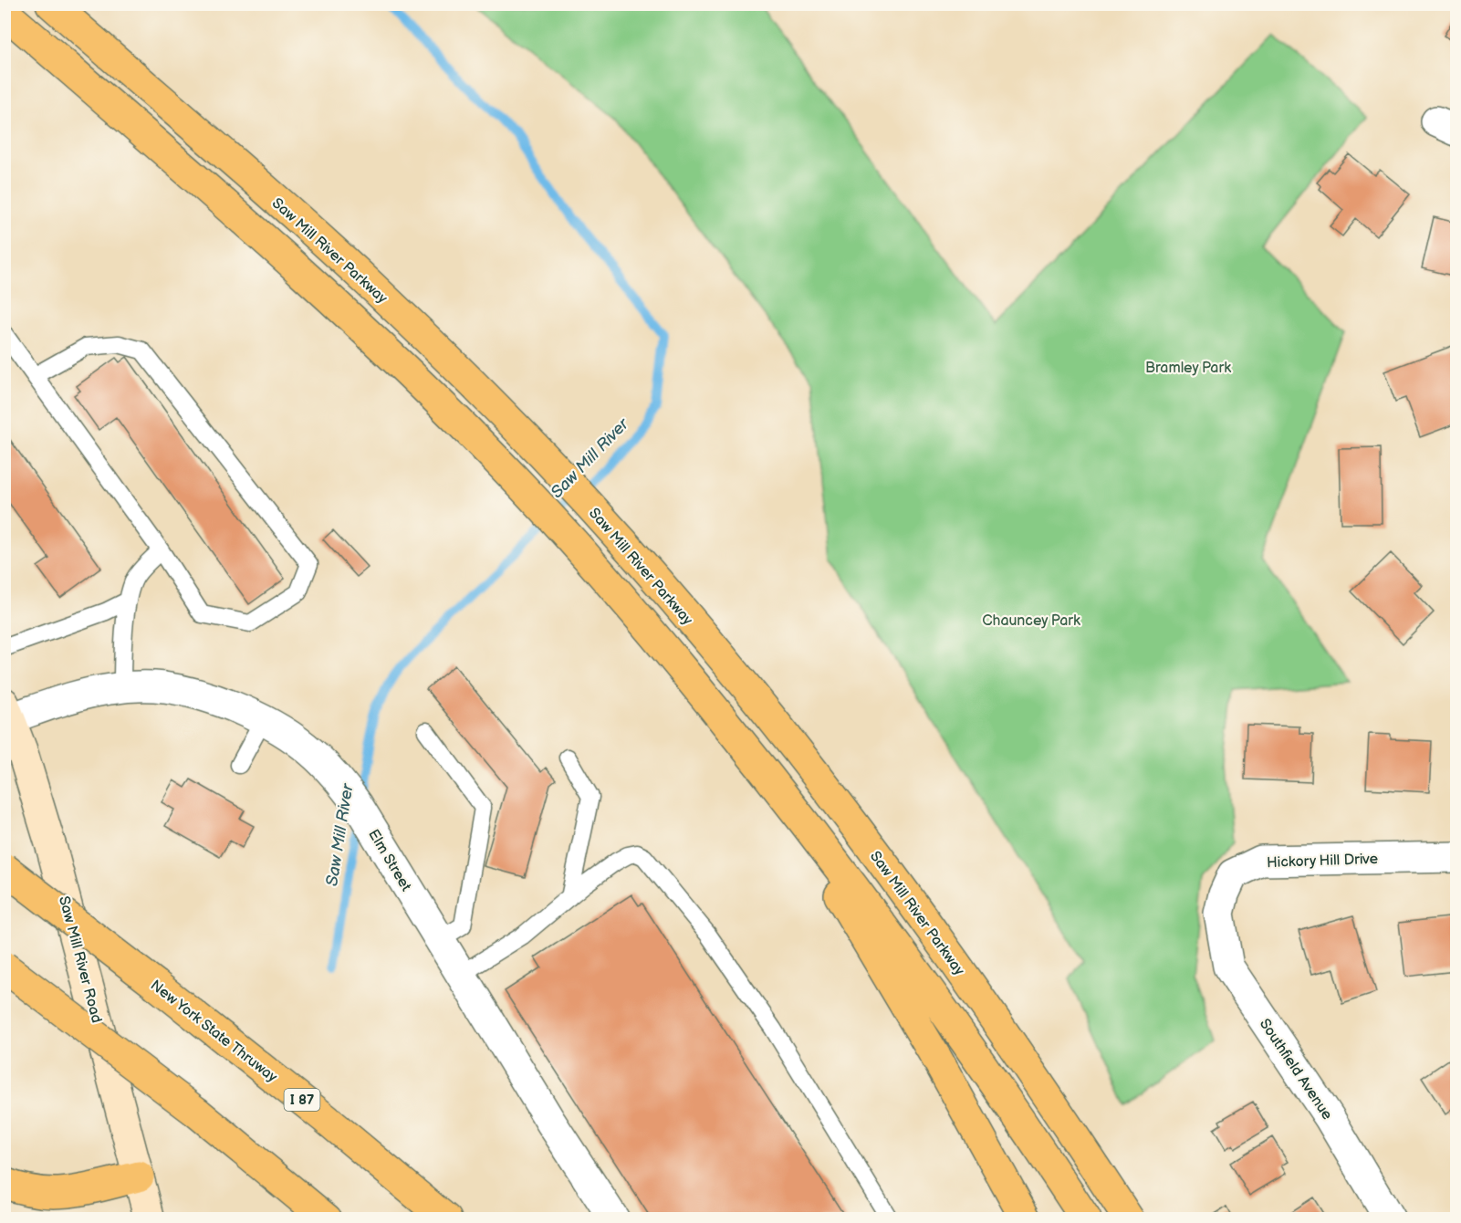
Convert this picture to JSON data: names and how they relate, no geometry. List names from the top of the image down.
{
  "streets": {
    "highway": ["Saw Mill River Parkway", "New York State Thruway", "I 87"],
    "main road": ["Saw Mill River Road"],
    "street": ["Elm Street", "Hickory Hill Drive", "Southfield Avenue"]
  },
  "crossings": [
    ["Elm Street", "Saw Mill River Road"],
    ["Hickory Hill Drive", "Southfield Avenue"]
  ],
  "water": ["Saw Mill River"],
  "parks": ["Bramley Park", "Chauncey Park"]
}
